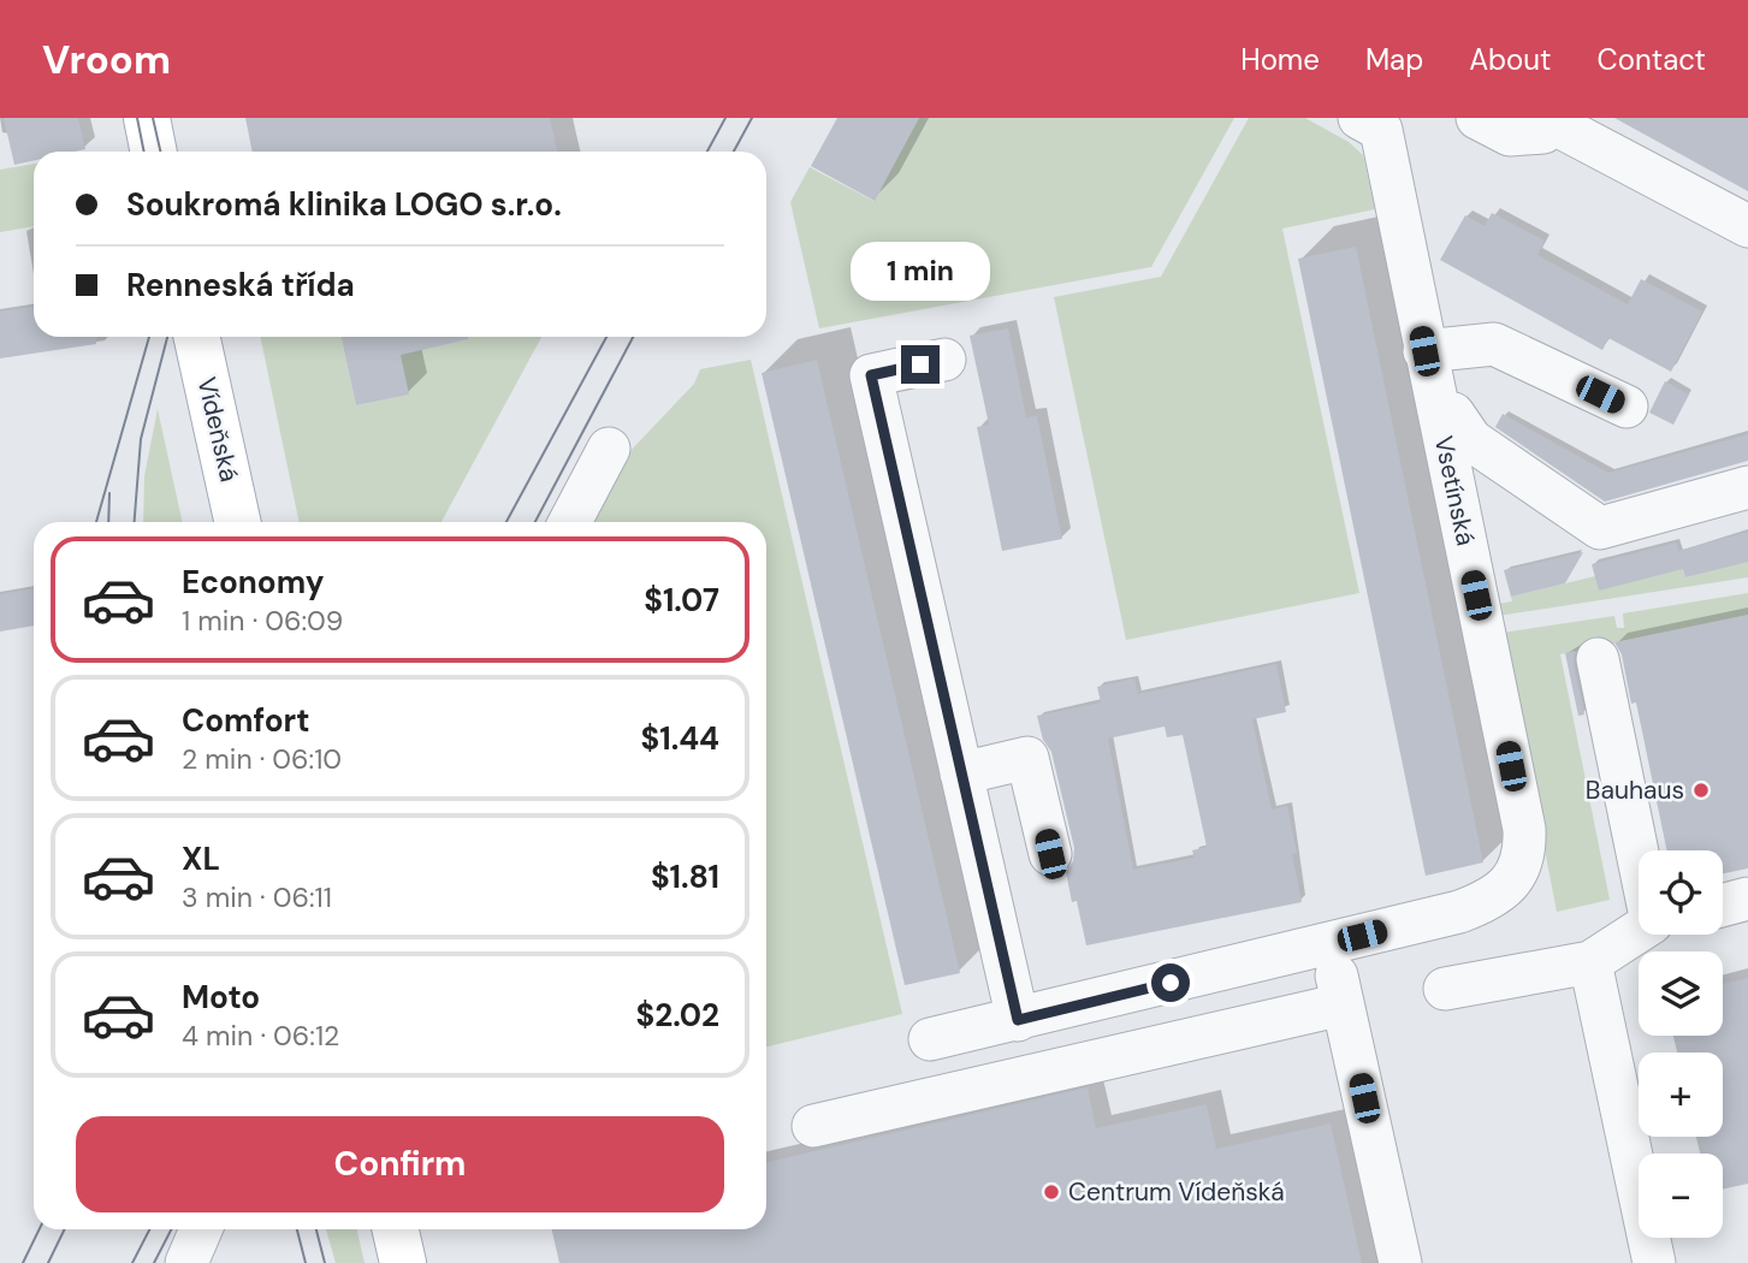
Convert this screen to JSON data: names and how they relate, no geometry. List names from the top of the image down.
{
  "streets": {
    "main road": ["Vídeňská"],
    "street": ["Vsetínská"]
  },
  "places": ["Bauhaus", "Centrum Vídeňská"],
  "page": {
    "header": "Vroom",
    "nav": [
      "Home",
      "Map",
      "About",
      "Contact"
    ],
    "banner": ["Soukromá klinika LOGO s.r.o.", "Renneská třída"],
    "bubble": "1 min",
    "list": [
      {
        "name": "Economy",
        "note": "1 min · 06:09",
        "value": "$1.07"
      },
      {
        "name": "Comfort",
        "note": "2 min · 06:10",
        "value": "$1.44"
      },
      {
        "name": "XL",
        "note": "3 min · 06:11",
        "value": "$1.81"
      },
      {
        "name": "Moto",
        "note": "4 min · 06:12",
        "value": "$2.02"
      }
    ],
    "map_buttons": ["+", "−"],
    "buttons": "Confirm"
  }
}
